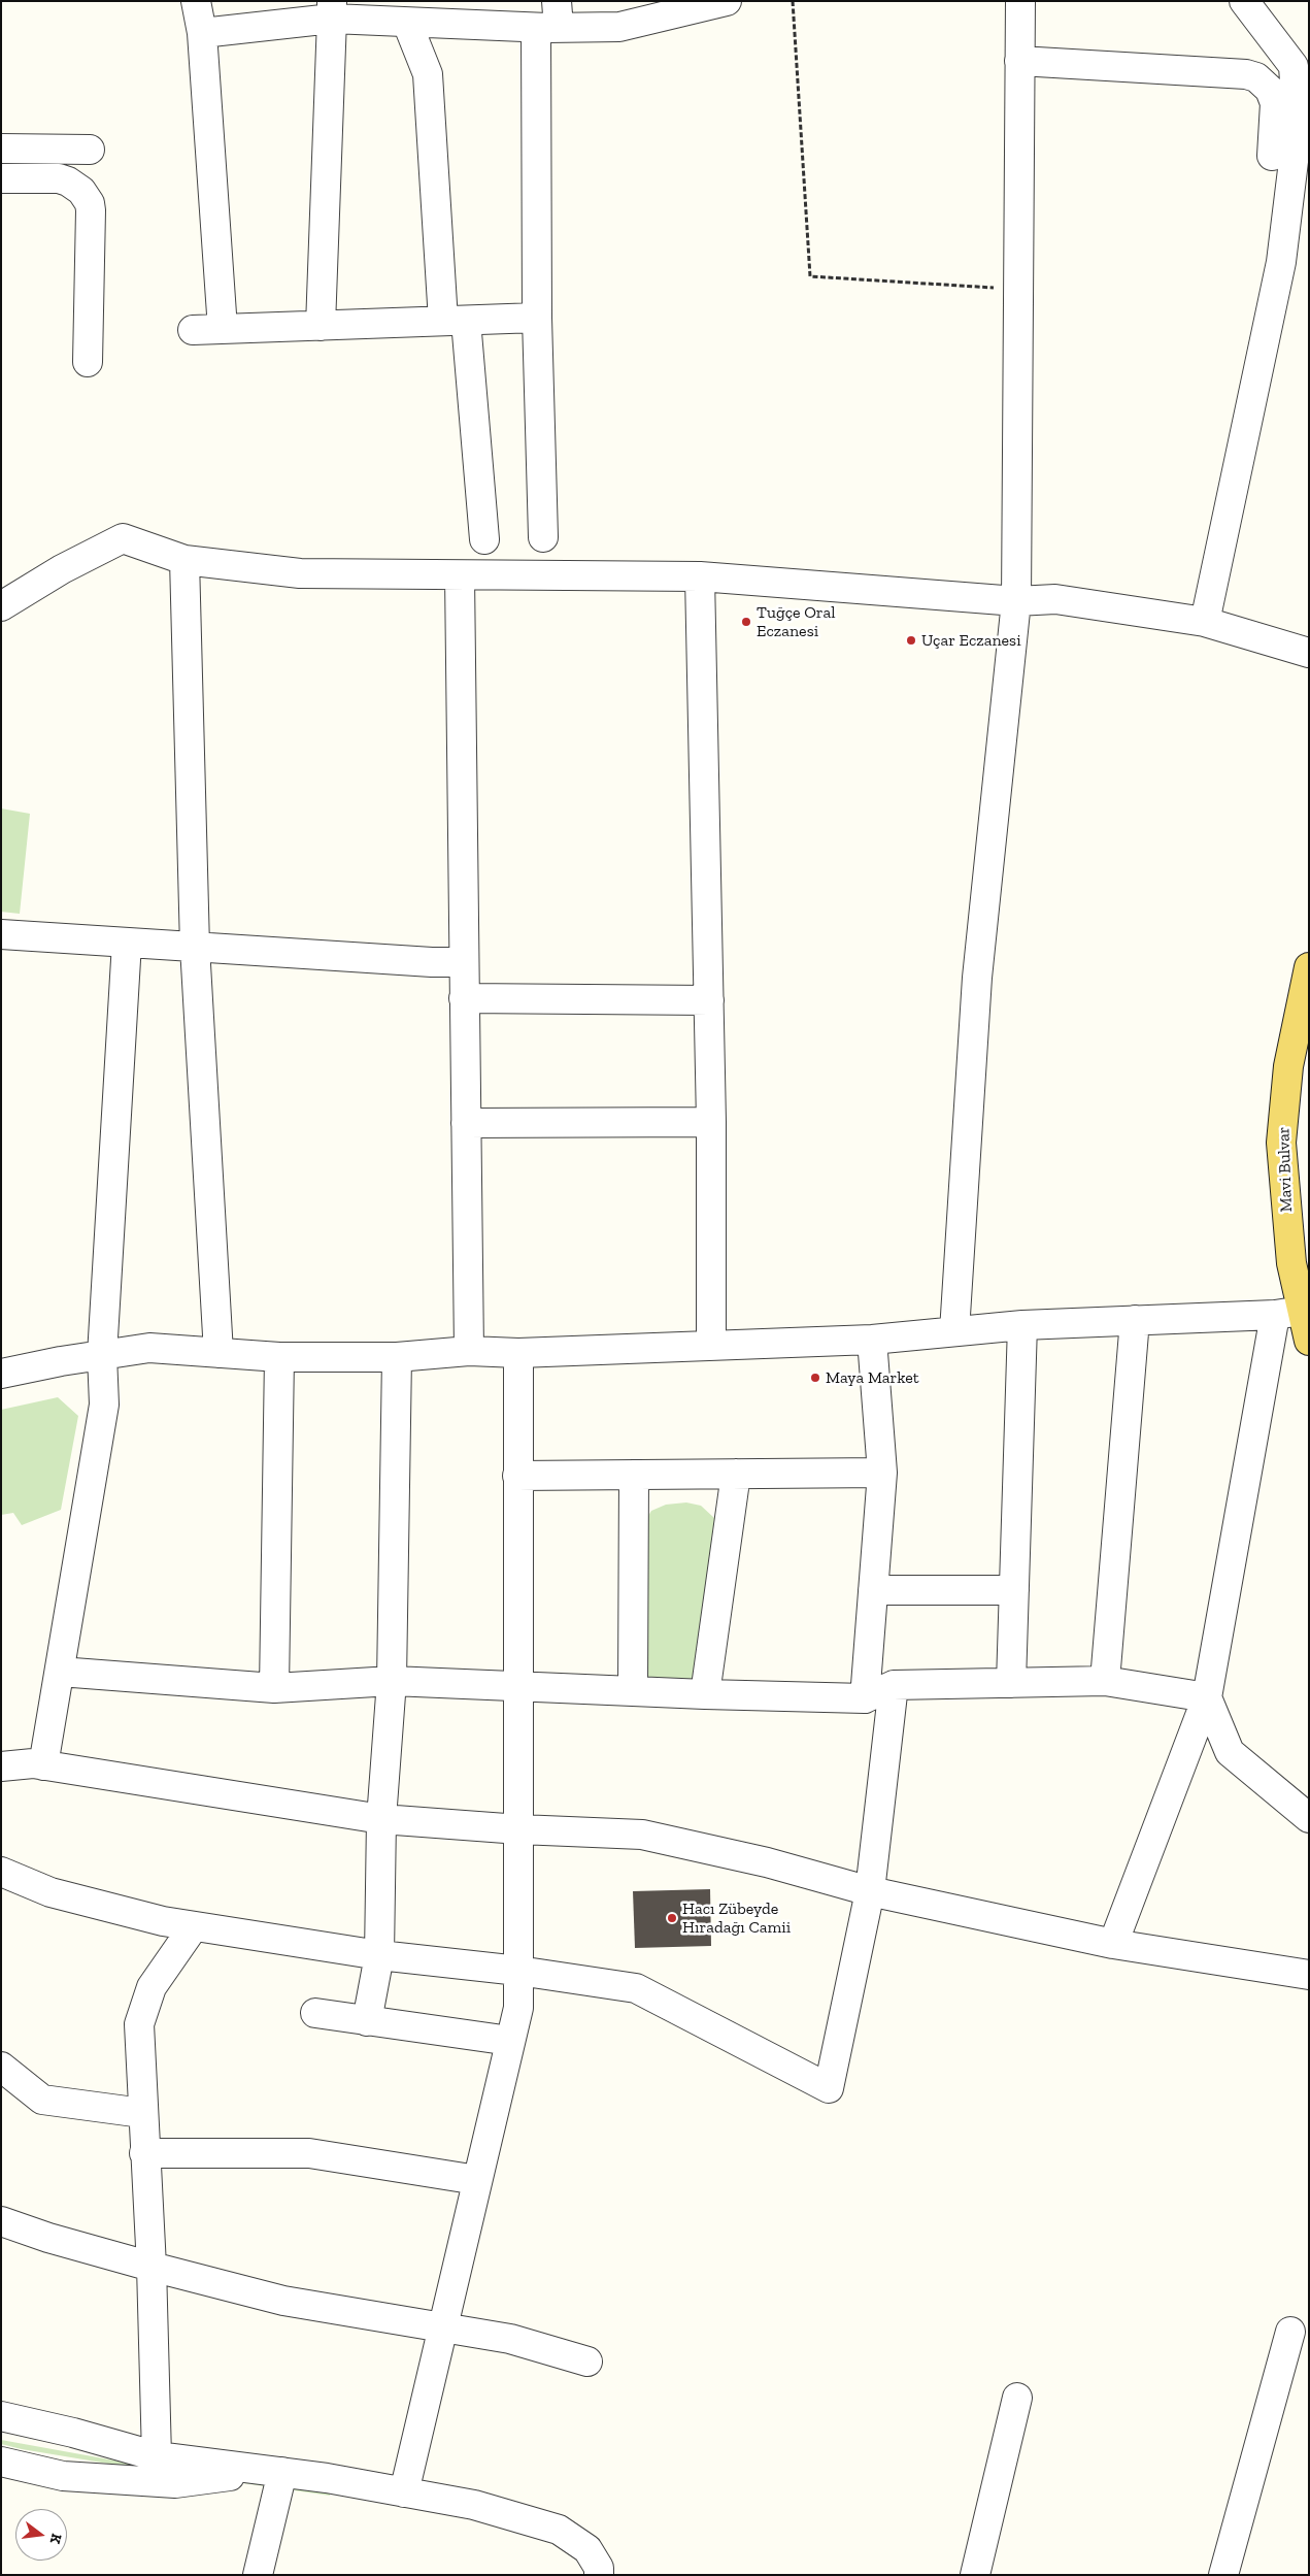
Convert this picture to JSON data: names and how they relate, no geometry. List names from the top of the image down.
{
  "streets": {
    "main road": ["Mavi Bulvar"]
  },
  "places": [
    "Tuğçe Oral Eczanesi",
    "Uçar Eczanesi",
    "Maya Market",
    "Hacı Zübeyde Hıradağı Camii"
  ],
  "north": "right"
}
